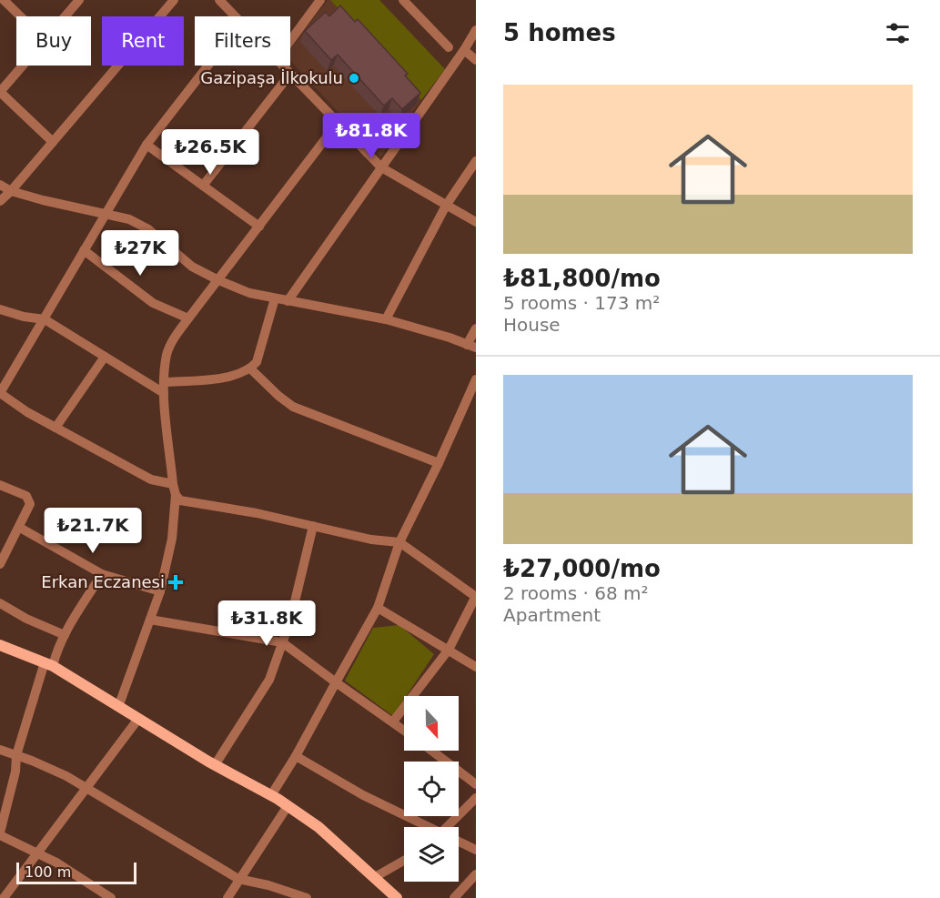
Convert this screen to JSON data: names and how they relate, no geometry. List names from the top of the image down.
{
  "places": {
    "other": ["Gazipaşa İlkokulu"],
    "health": ["Erkan Eczanesi"]
  },
  "scale_bar": "100 m",
  "north": "bottom",
  "page": {
    "heading": "5 homes",
    "chip": ["Buy", "Rent", "Filters"],
    "list": [
      {
        "name": "₺81,800/mo",
        "note": "5 rooms · 173 m² · House"
      },
      {
        "name": "₺27,000/mo",
        "note": "2 rooms · 68 m² · Apartment"
      }
    ],
    "price": [
      "₺81.8K",
      "₺26.5K",
      "₺27K",
      "₺21.7K",
      "₺31.8K"
    ],
    "scale": "100 m"
  }
}
